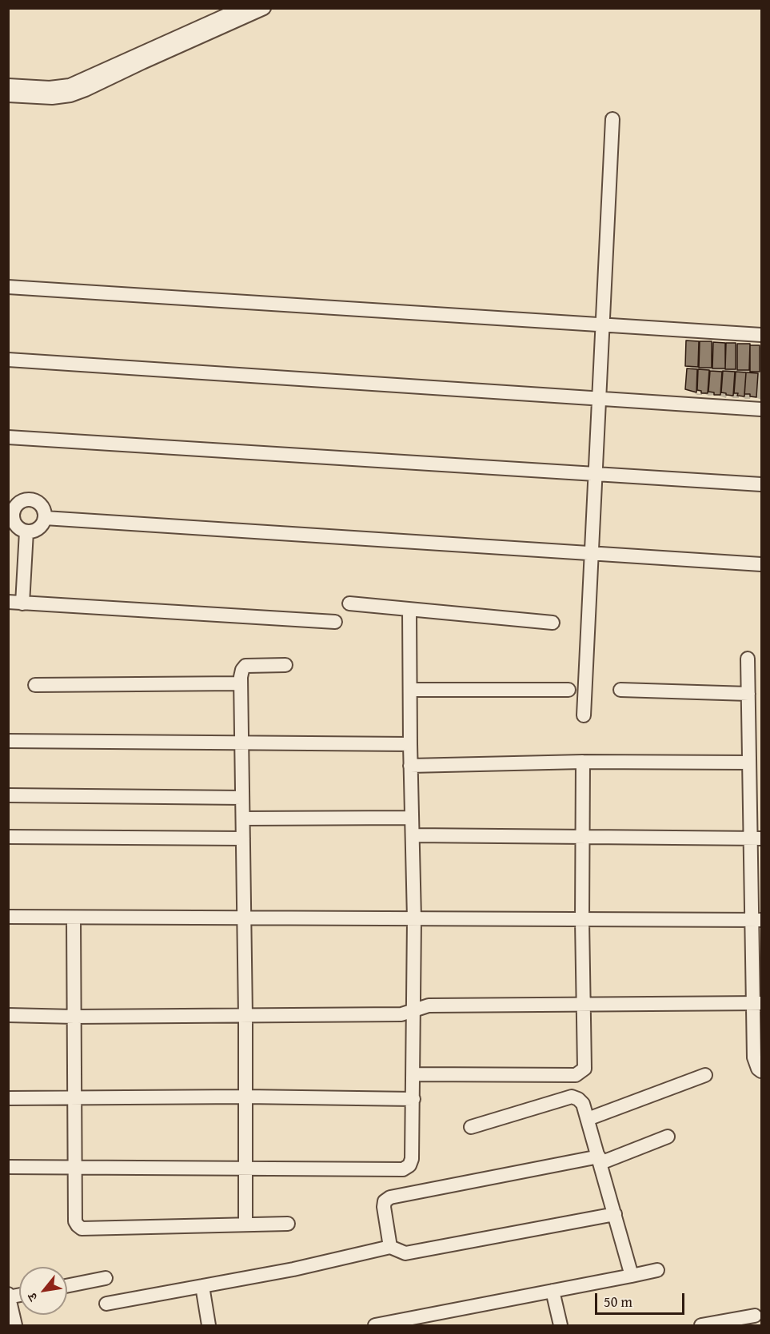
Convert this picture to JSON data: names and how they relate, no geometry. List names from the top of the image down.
{
  "scale_bar": "50 m",
  "north": "bottom left"
}
